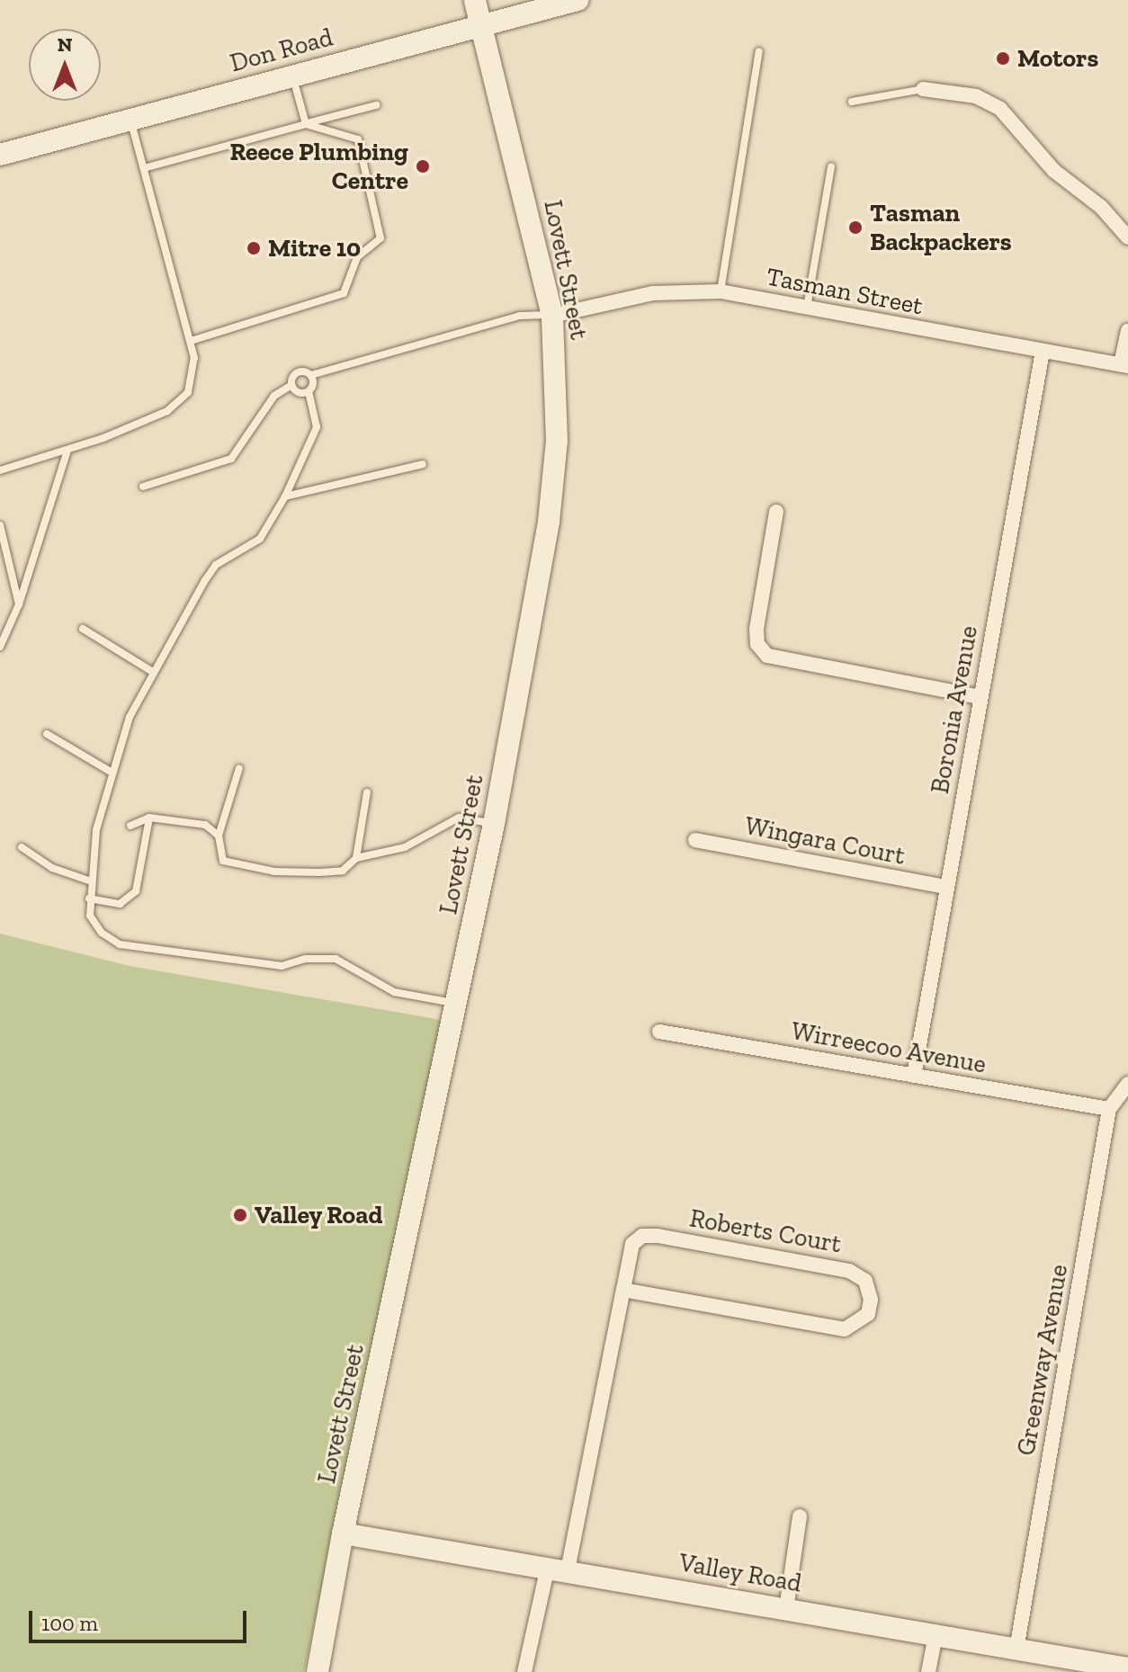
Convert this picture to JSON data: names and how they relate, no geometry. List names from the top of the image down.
{
  "streets": {
    "street": [
      "Don Road",
      "Lovett Street",
      "Tasman Street",
      "Boronia Avenue",
      "Wingara Court",
      "Wirreecoo Avenue",
      "Roberts Court",
      "Greenway Avenue",
      "Valley Road"
    ]
  },
  "crossings": [
    ["Don Road", "Lovett Street"],
    ["Lovett Street", "Tasman Street"],
    ["Lovett Street", "Valley Road"],
    ["Tasman Street", "Boronia Avenue"],
    ["Boronia Avenue", "Wingara Court"],
    ["Boronia Avenue", "Wirreecoo Avenue"],
    ["Wirreecoo Avenue", "Greenway Avenue"],
    ["Roberts Court", "Valley Road"],
    ["Greenway Avenue", "Valley Road"]
  ],
  "places": [
    "Motors",
    "Reece Plumbing Centre",
    "Tasman Backpackers",
    "Mitre 10",
    "Valley Road"
  ],
  "scale_bar": "100 m",
  "north": "top"
}
